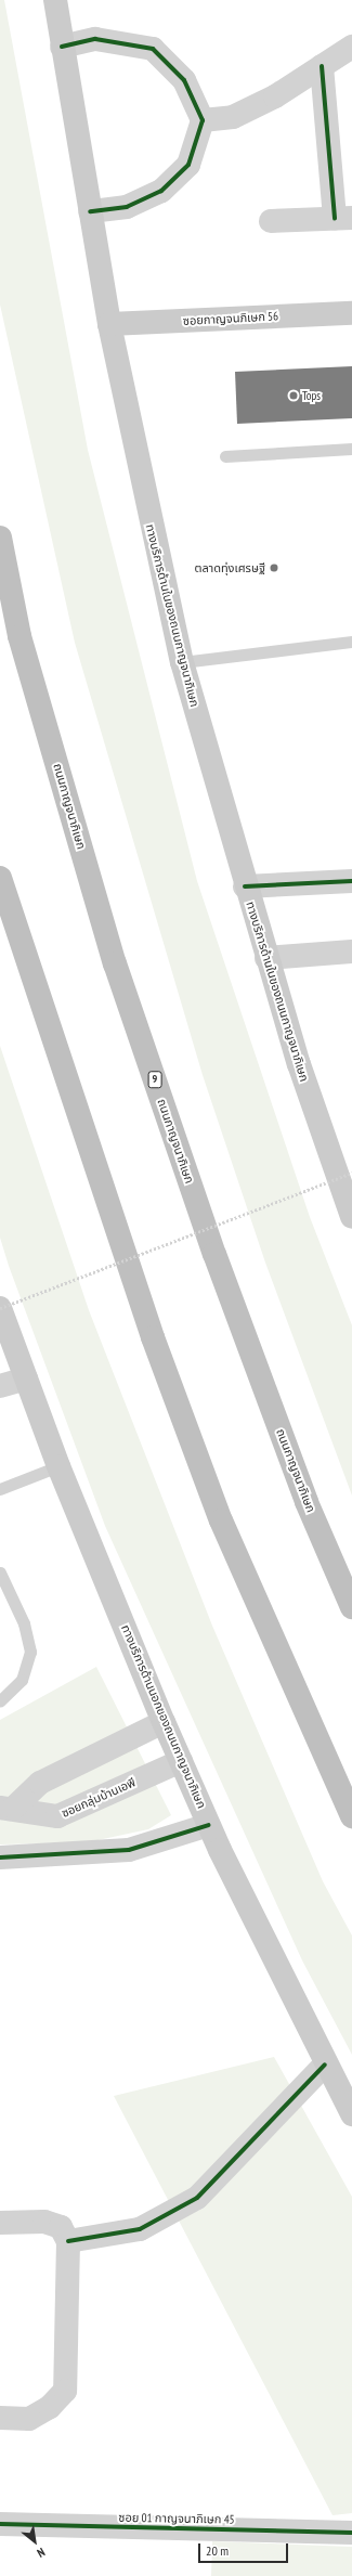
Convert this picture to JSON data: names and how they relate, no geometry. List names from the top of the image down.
{
  "streets": {
    "highway": ["ถนนกาญจนาภิเษก", "9"],
    "main road": ["ซอยกาญจนภิเษก 56", "ทางบริการด้านในของถนนกาญจนาภิเษก", "ทางบริการด้านนอกของถนนกาญจนาภิเษก"],
    "street": ["ซอยกลุ่มบ้านเอพี", "ซอย 01 กาญจนาภิเษก 45"]
  },
  "crossings": [
    ["ซอยกาญจนภิเษก 56", "ทางบริการด้านในของถนนกาญจนาภิเษก"],
    ["ทางบริการด้านนอกของถนนกาญจนาภิเษก", "ซอยกลุ่มบ้านเอพี"]
  ],
  "places": ["Tops", "ตลาดทุ่งเศรษฐี"],
  "scale_bar": "20 m",
  "north": "bottom right"
}
